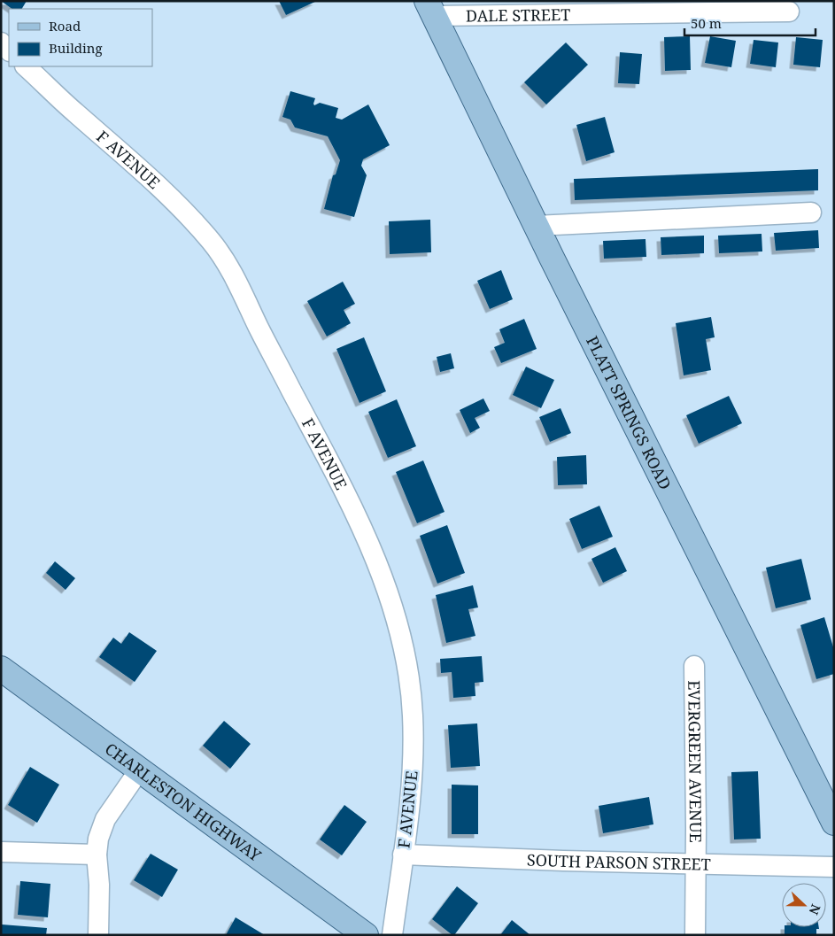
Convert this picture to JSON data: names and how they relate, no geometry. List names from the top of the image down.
{
  "streets": {
    "main road": ["PLATT SPRINGS ROAD", "CHARLESTON HIGHWAY"],
    "street": [
      "DALE STREET",
      "F AVENUE",
      "EVERGREEN AVENUE",
      "SOUTH PARSON STREET"
    ]
  },
  "crossings": [
    ["DALE STREET", "PLATT SPRINGS ROAD"],
    ["F AVENUE", "SOUTH PARSON STREET"],
    ["EVERGREEN AVENUE", "SOUTH PARSON STREET"]
  ],
  "legend": ["Road", "Building"],
  "scale_bar": "50 m",
  "north": "right"
}
